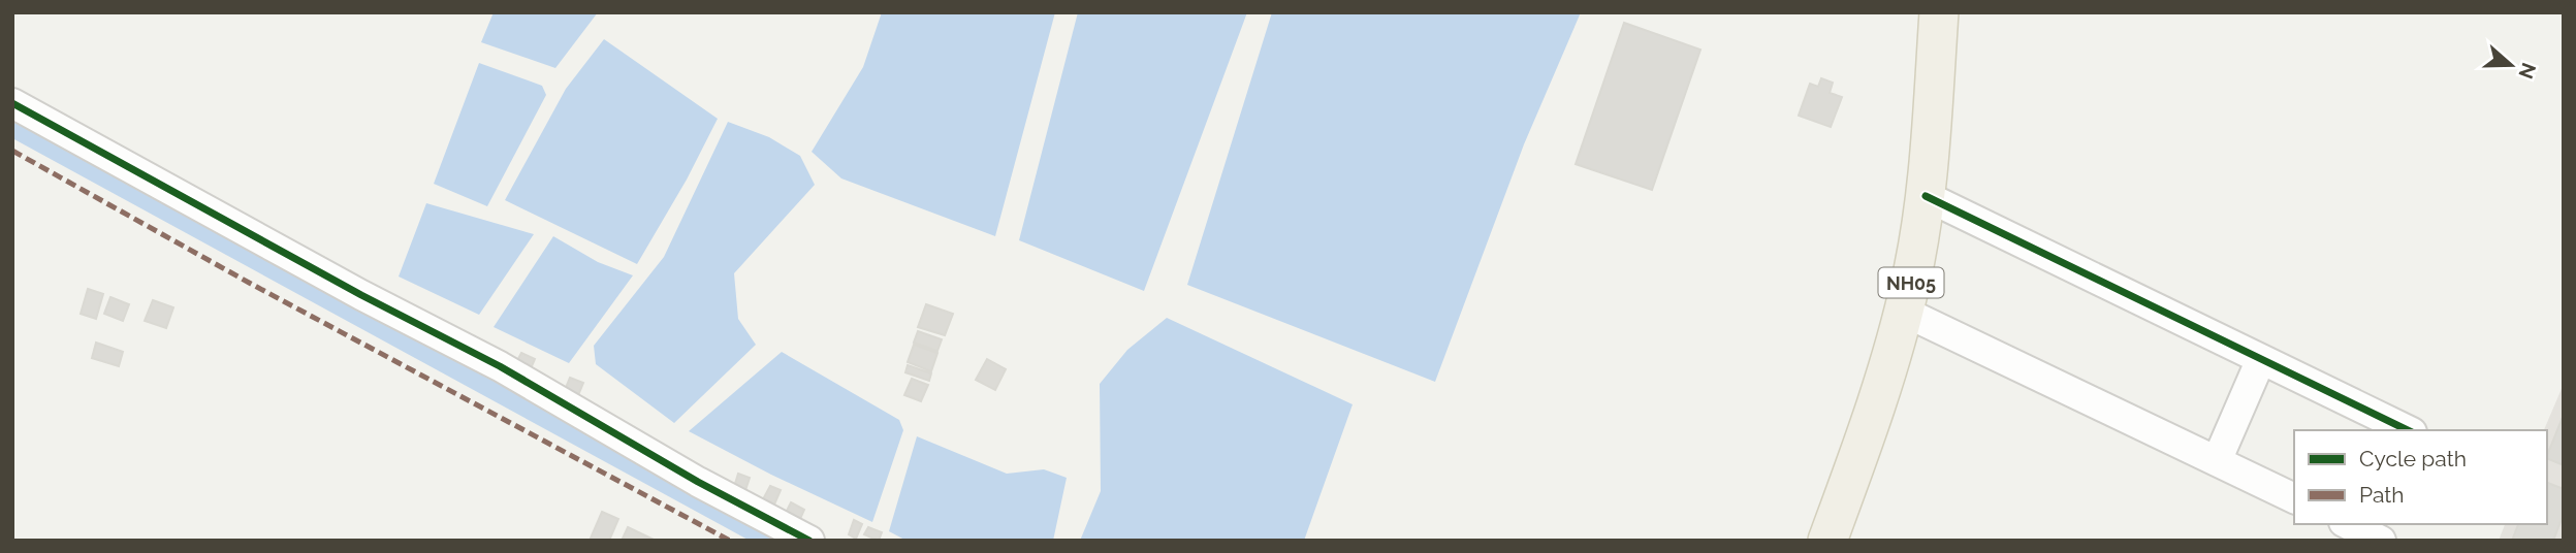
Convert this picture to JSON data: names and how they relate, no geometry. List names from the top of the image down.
{
  "streets": {
    "main road": ["NH05"]
  },
  "legend": ["Cycle path", "Path"],
  "north": "right"
}
